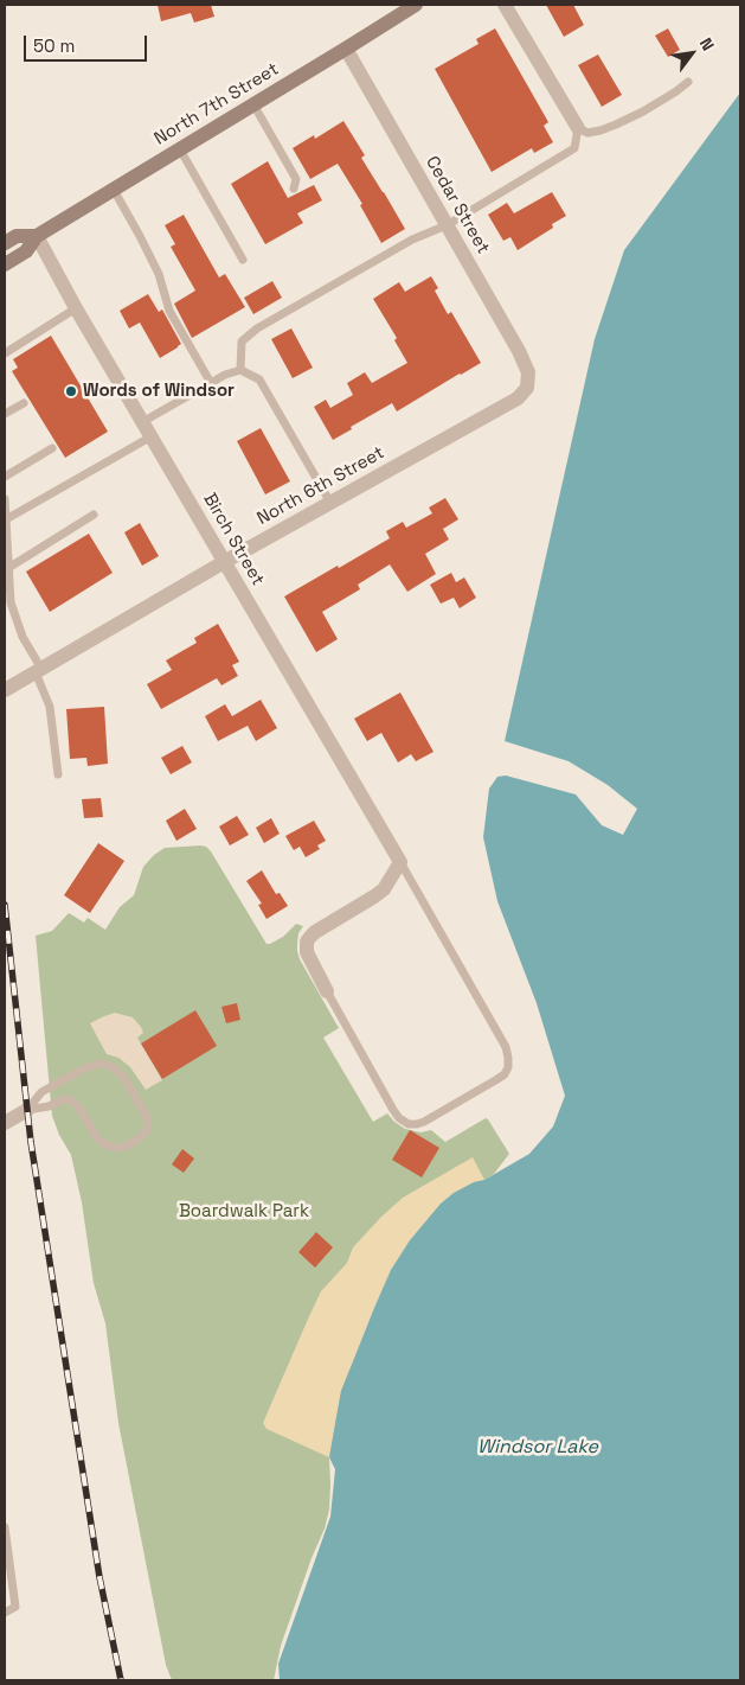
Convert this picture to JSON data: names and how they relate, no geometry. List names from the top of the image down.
{
  "streets": {
    "main road": ["North 7th Street"],
    "street": ["Cedar Street", "North 6th Street", "Birch Street"]
  },
  "crossings": [
    ["North 7th Street", "Cedar Street"],
    ["North 7th Street", "Birch Street"],
    ["Cedar Street", "North 6th Street"],
    ["North 6th Street", "Birch Street"]
  ],
  "water": ["Windsor Lake"],
  "parks": ["Boardwalk Park"],
  "places": ["Words of Windsor"],
  "scale_bar": "50 m",
  "north": "top right"
}
